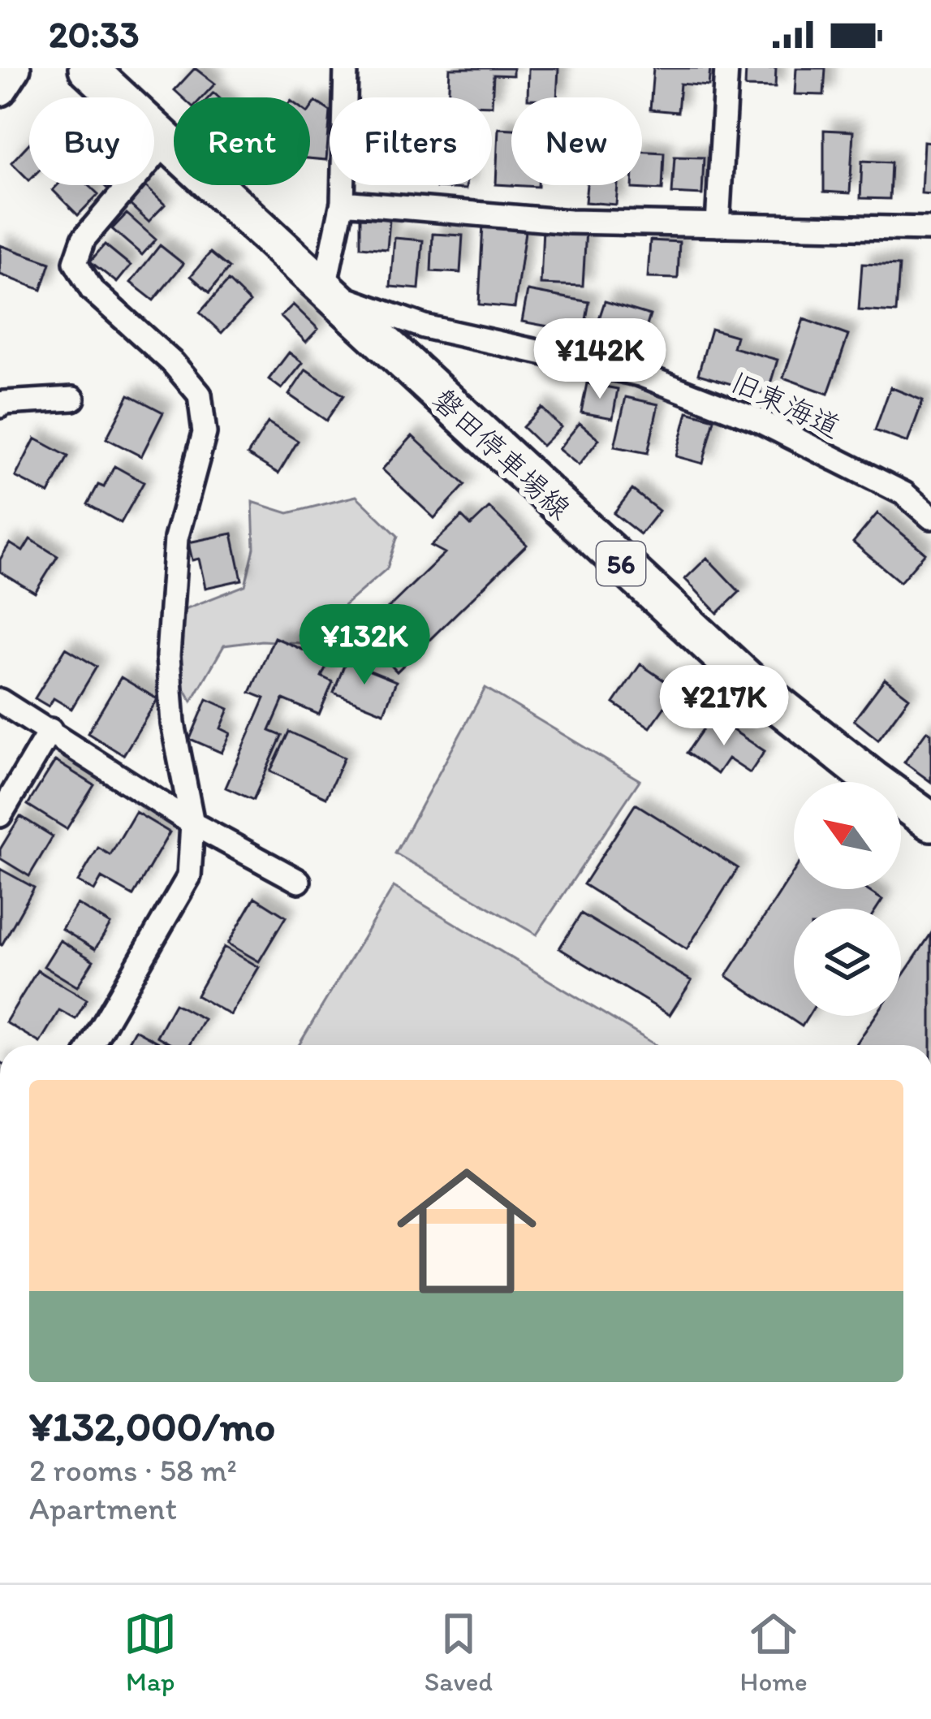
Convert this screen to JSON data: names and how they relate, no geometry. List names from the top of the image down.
{
  "streets": {
    "main road": ["磐田停車場線", "56"],
    "street": ["旧東海道"]
  },
  "crossings": [
    ["旧東海道", "磐田停車場線"]
  ],
  "north": "top left",
  "page": {
    "status": "20:33",
    "chip": [
      "Buy",
      "Rent",
      "Filters",
      "New"
    ],
    "price": ["¥142K", "¥132K", "¥217K"],
    "list": [
      {
        "name": "¥132,000/mo",
        "note": "2 rooms · 58 m² · Apartment"
      }
    ],
    "tabs": ["Map", "Saved", "Home"]
  }
}
